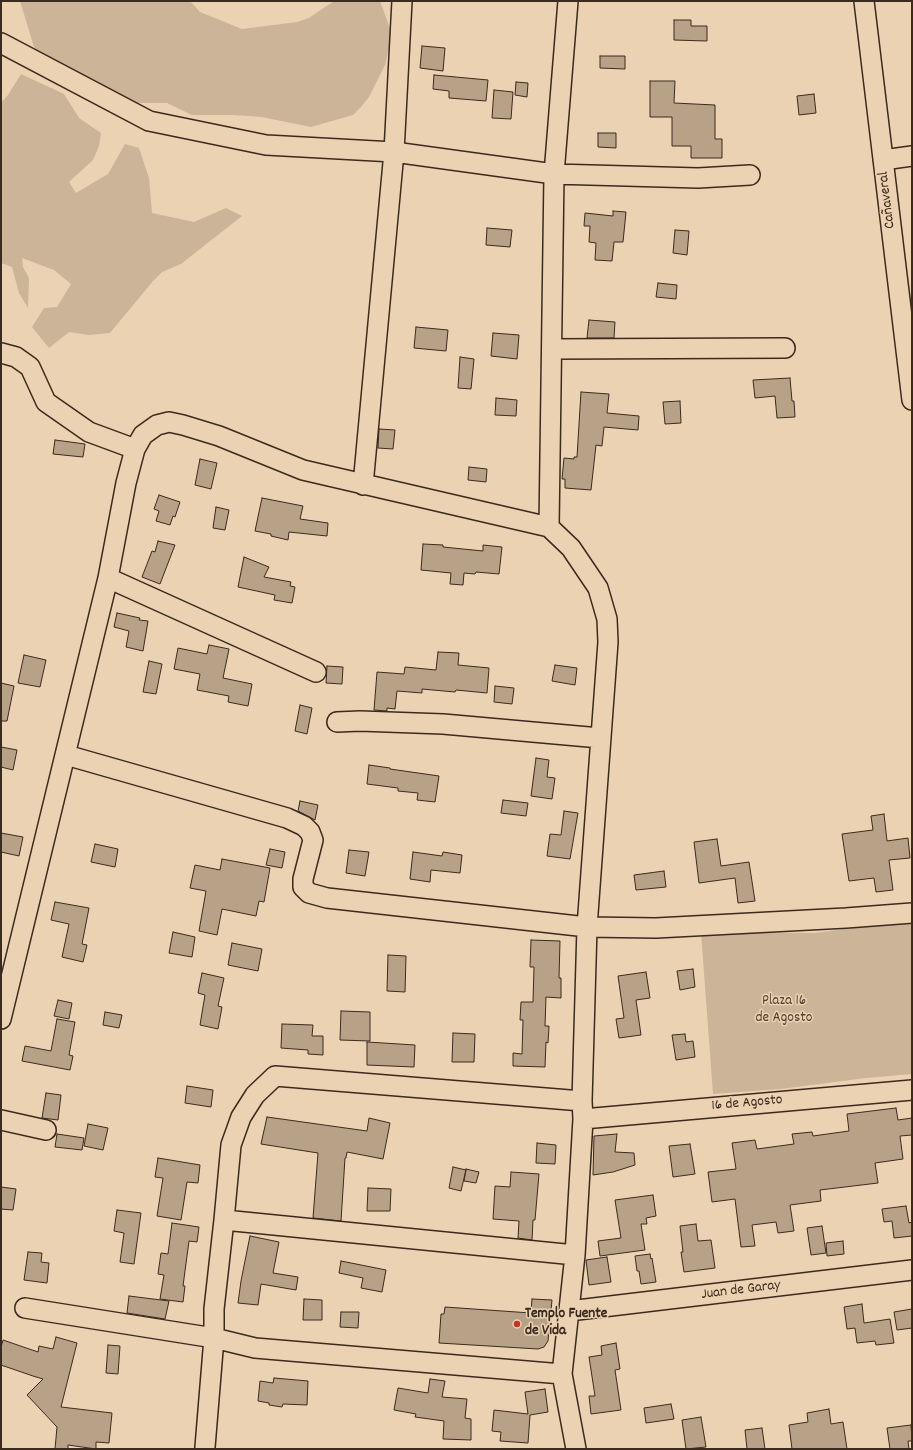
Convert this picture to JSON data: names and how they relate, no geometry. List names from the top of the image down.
{
  "streets": {
    "street": ["Cañaveral", "16 de Agosto", "Juan de Garay"]
  },
  "parks": ["Plaza 16 de Agosto"],
  "places": ["Templo Fuente de Vida"]
}
